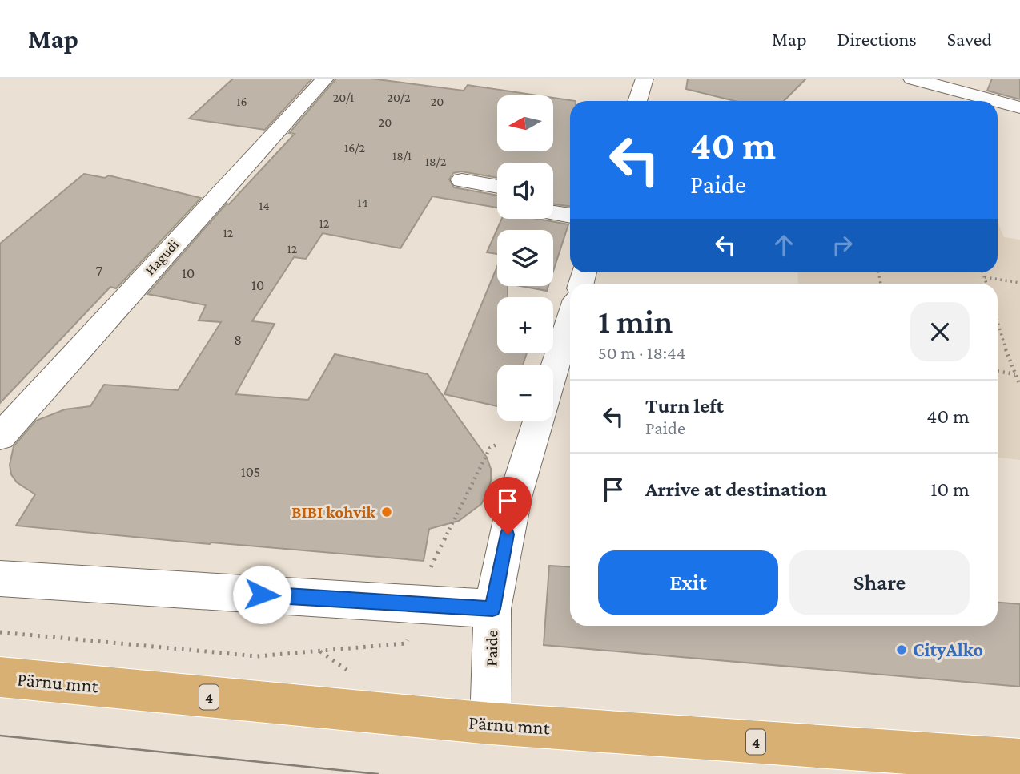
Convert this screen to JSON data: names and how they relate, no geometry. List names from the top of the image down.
{
  "streets": {
    "main road": ["Pärnu mnt", "4"],
    "street": ["Hagudi", "Paide"]
  },
  "crossings": [
    ["Paide", "Pärnu mnt"]
  ],
  "places": ["BIBI kohvik", "CityAlko"],
  "house_numbers": [
    "20/1",
    "20/2",
    "16",
    "20",
    "20",
    "16/2",
    "18/1",
    "18/2",
    "14",
    "14",
    "12",
    "12",
    "12",
    "7",
    "10",
    "10",
    "8",
    "105"
  ],
  "north": "left",
  "page": {
    "header": "Map",
    "nav": ["Map", "Directions", "Saved"],
    "map_buttons": ["+", "−"],
    "turn": ["40 m", "Paide"],
    "heading": ["1 min", "50 m · 18:44"],
    "list": [
      {
        "name": "Turn left",
        "note": "Paide",
        "value": "40 m"
      },
      {
        "name": "Arrive at destination",
        "value": "10 m"
      }
    ],
    "buttons": ["Exit", "Share"]
  }
}
